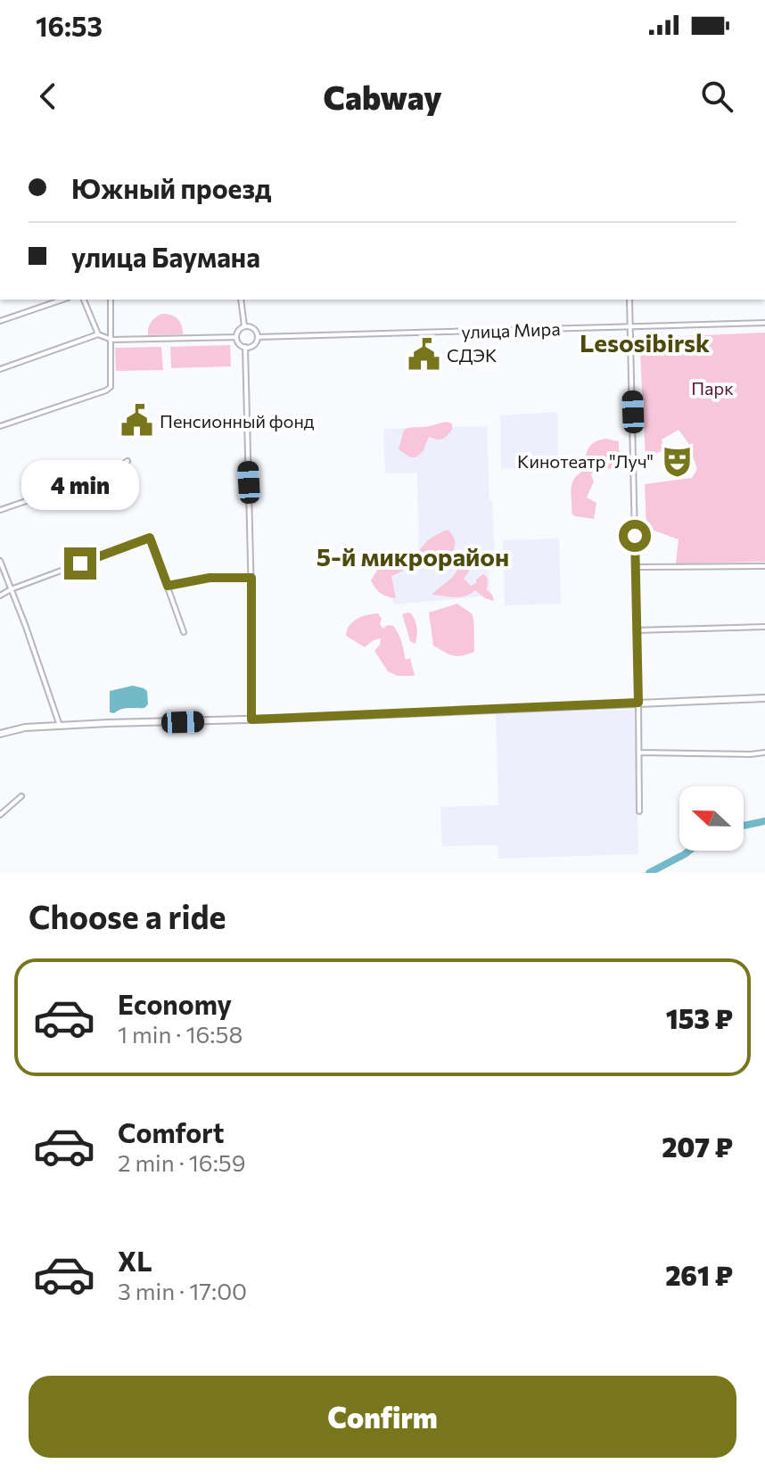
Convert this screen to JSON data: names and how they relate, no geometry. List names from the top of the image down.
{
  "streets": {
    "street": ["улица Мира"]
  },
  "districts": ["Lesosibirsk", "5-й микрорайон"],
  "parks": ["Парк"],
  "places": {
    "public building": ["СДЭК", "Пенсионный фонд"],
    "theatre": ["Кинотеатр \"Луч\""]
  },
  "north": "left",
  "page": {
    "status": "16:53",
    "header": "Cabway",
    "banner": ["Южный проезд", "улица Баумана"],
    "bubble": "4 min",
    "heading": "Choose a ride",
    "list": [
      {
        "name": "Economy",
        "note": "1 min · 16:58",
        "value": "153 ₽"
      },
      {
        "name": "Comfort",
        "note": "2 min · 16:59",
        "value": "207 ₽"
      },
      {
        "name": "XL",
        "note": "3 min · 17:00",
        "value": "261 ₽"
      }
    ],
    "buttons": "Confirm"
  }
}
